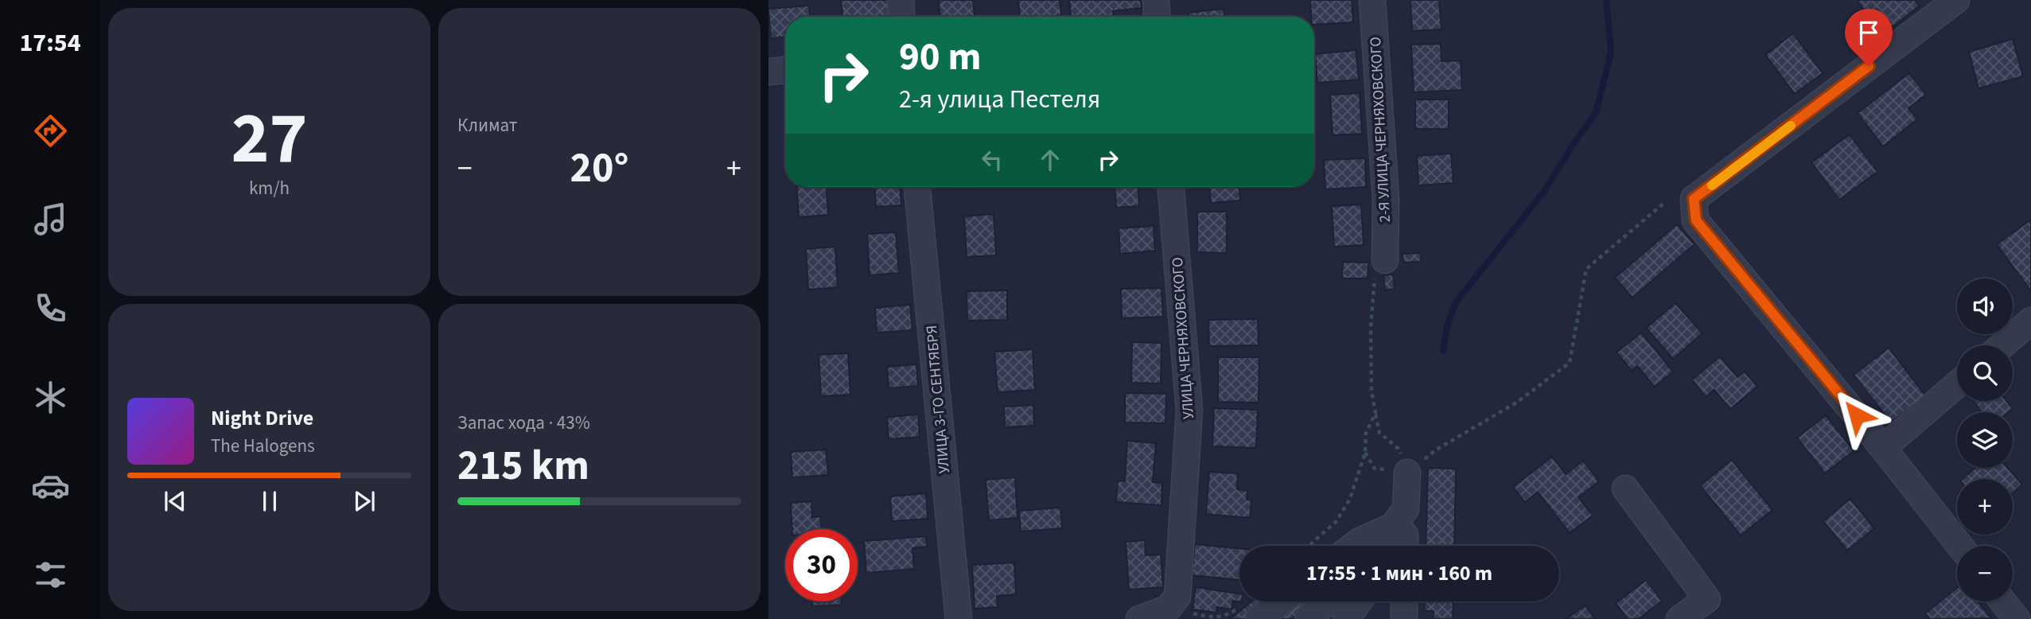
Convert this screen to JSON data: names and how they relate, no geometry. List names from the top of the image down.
{
  "streets": {
    "street": ["2-Я УЛИЦА ЧЕРНЯХОВСКОГО", "УЛИЦА ЧЕРНЯХОВСКОГО", "УЛИЦА 3-ГО СЕНТЯБРЯ"]
  },
  "page": {
    "tabs": "17:54",
    "tile": [
      ["27", "km/h"],
      "Климат",
      ["Запас хода · 43%", "215 km"]
    ],
    "turn": ["90 m", "2-я улица Пестеля"],
    "heat": ["−", "20°", "+"],
    "map_buttons": ["+", "−"],
    "song": ["Night Drive", "The Halogens"],
    "limit": "30",
    "trip": "17:55 · 1 мин · 160 m"
  }
}
